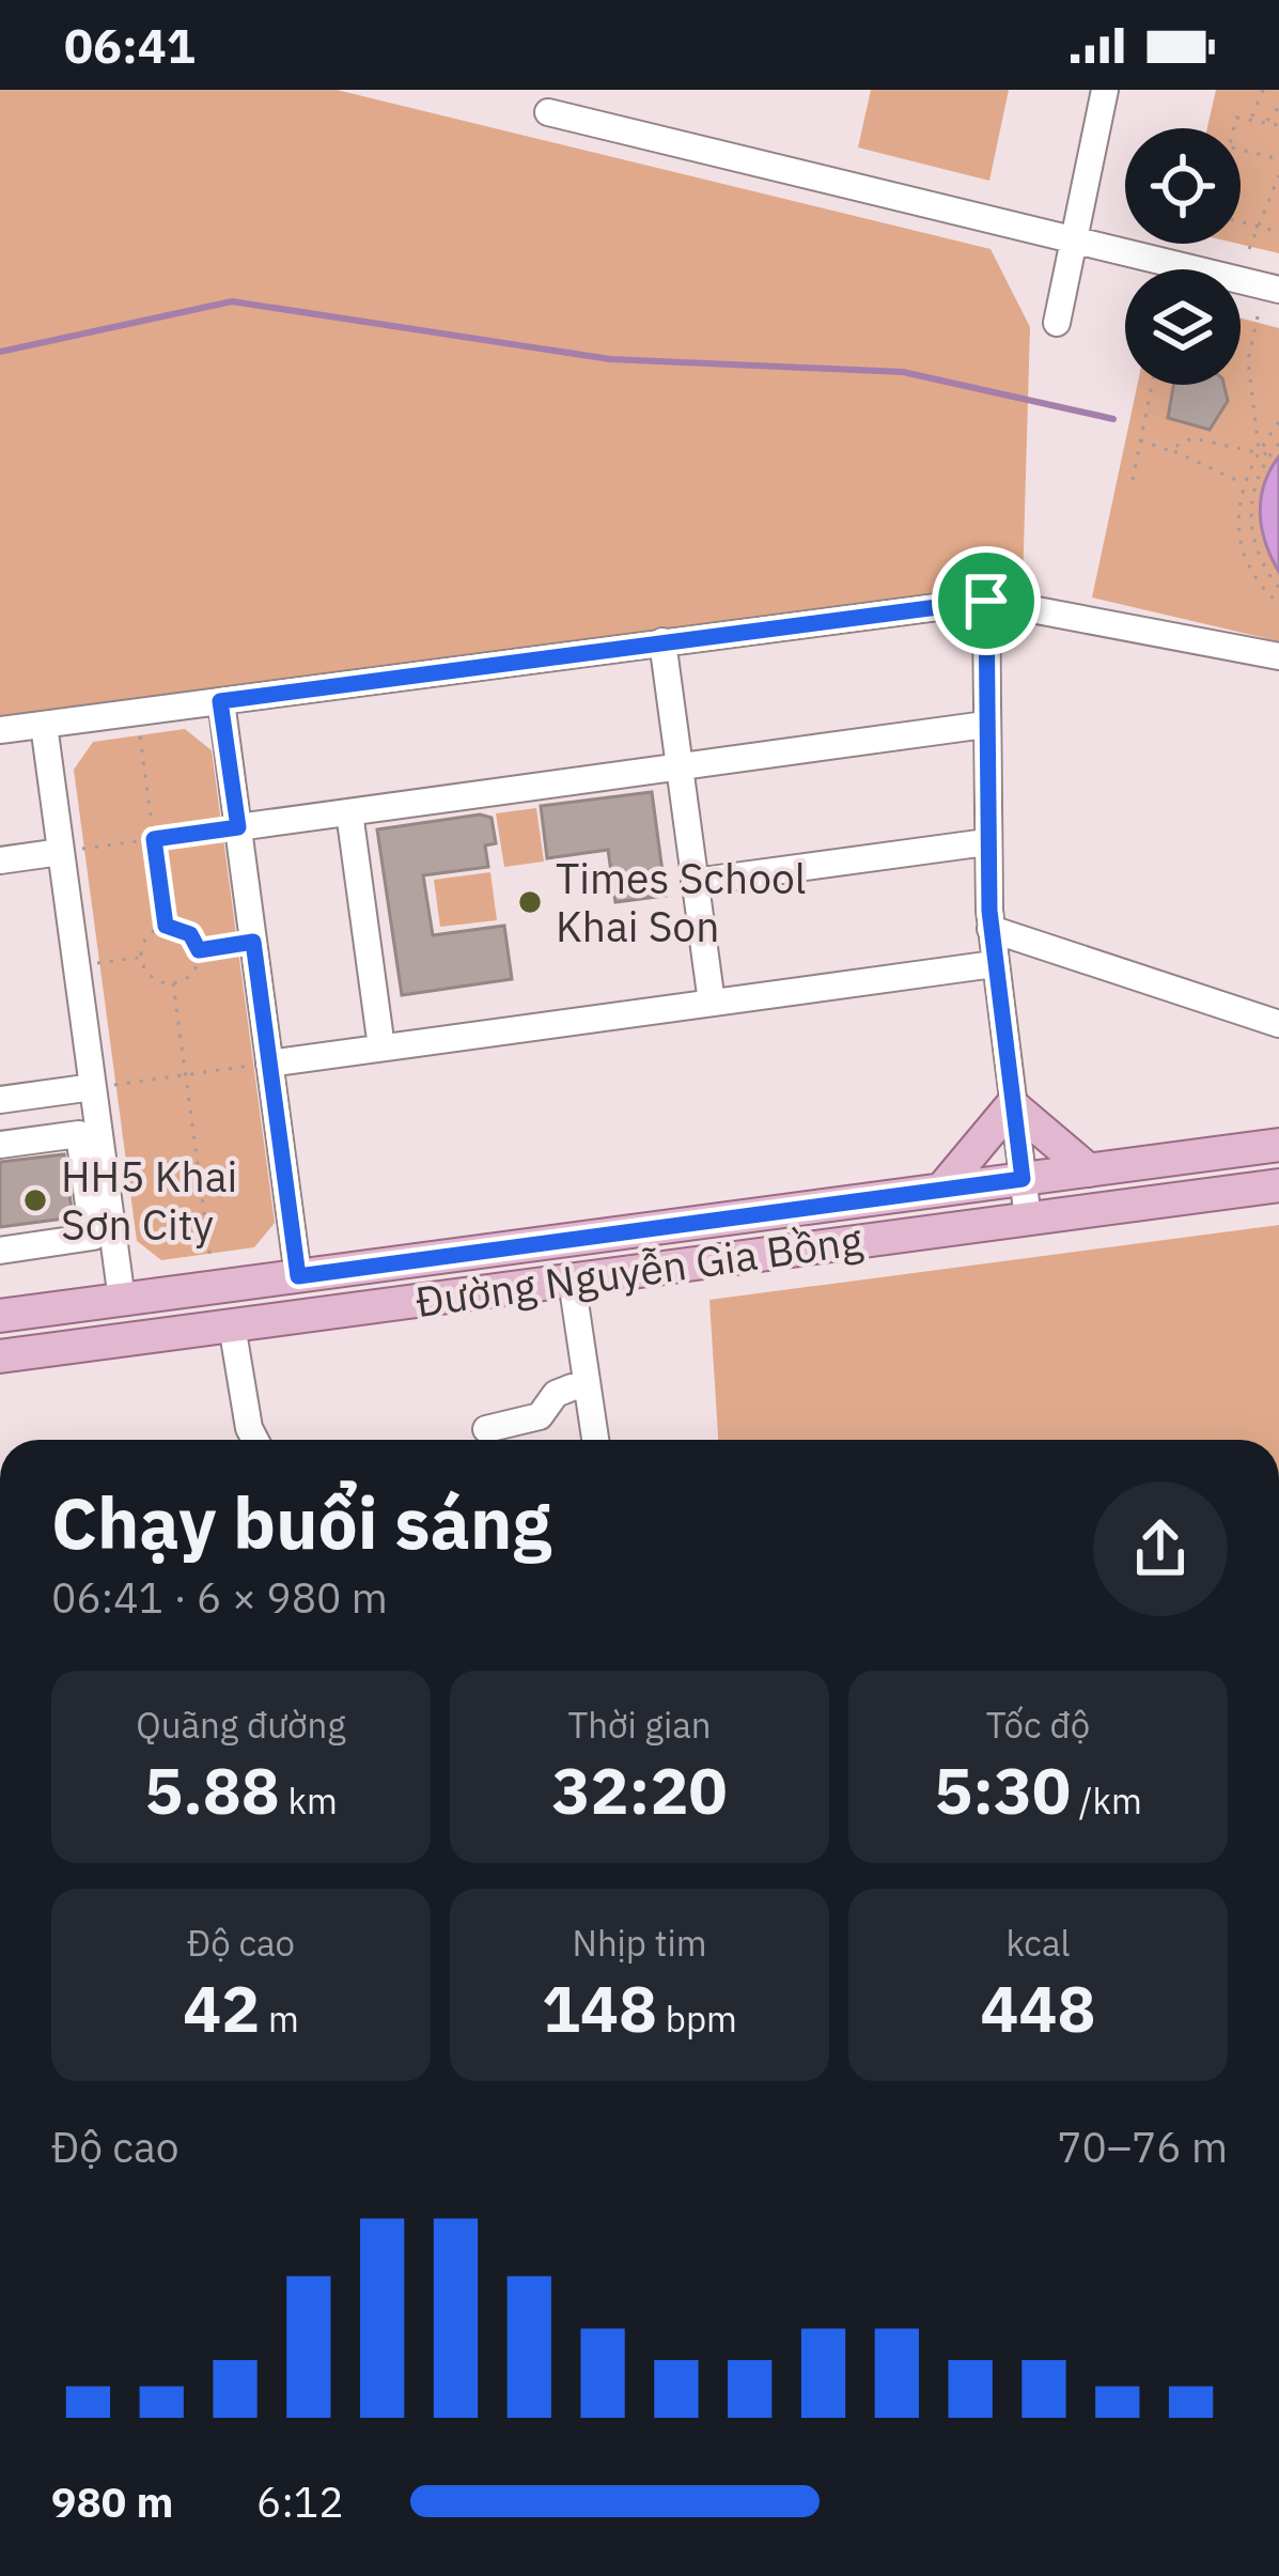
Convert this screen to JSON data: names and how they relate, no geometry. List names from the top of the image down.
{
  "streets": {
    "main road": ["Đường Nguyễn Gia Bồng"]
  },
  "places": ["Times School Khai Son", "HH5 Khai Sơn City"],
  "page": {
    "status": "06:41",
    "heading": ["Chạy buổi sáng", "06:41 · 6 × 980 m"],
    "stats": [
      ["Quãng đường", "5.88 km"],
      ["Thời gian", "32:20"],
      ["Tốc độ", "5:30 /km"],
      ["Độ cao", "42 m"],
      ["Nhịp tim", "148 bpm"],
      ["kcal", "448"]
    ],
    "chart": ["Độ cao", "70–76 m"],
    "list": [
      {
        "name": "980 m",
        "note": "6:12"
      }
    ]
  }
}
